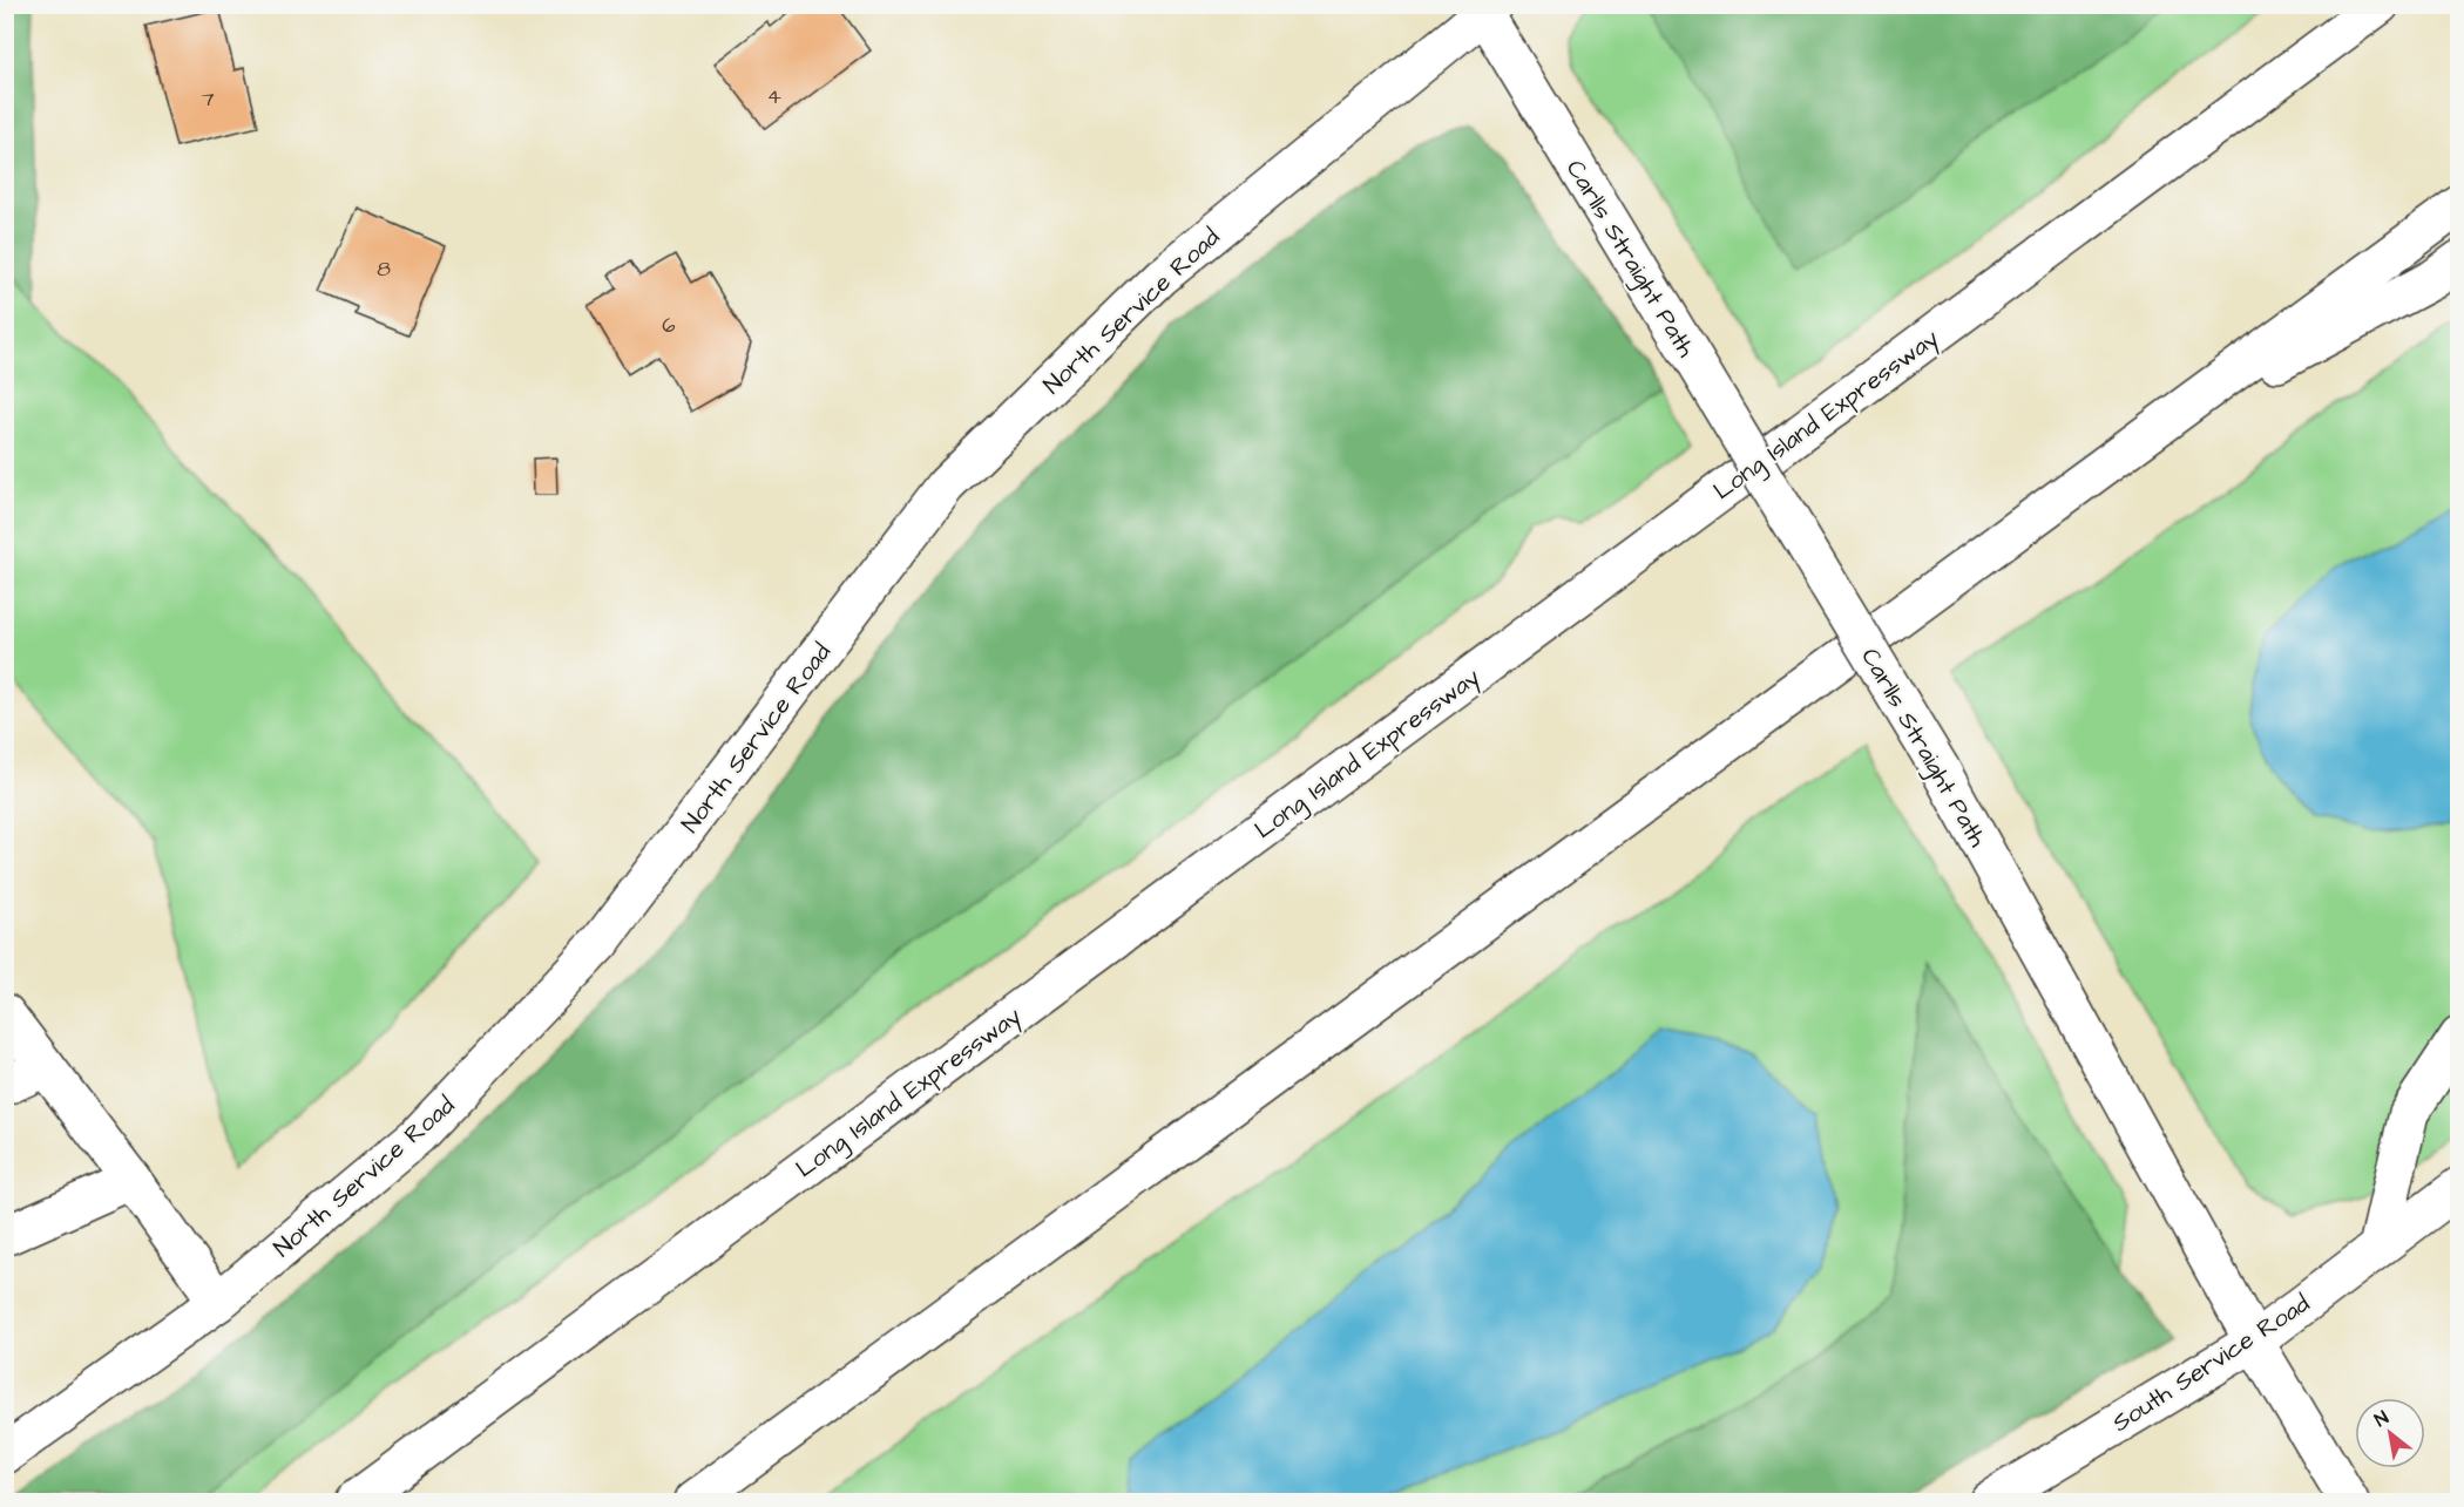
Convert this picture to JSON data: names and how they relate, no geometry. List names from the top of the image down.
{
  "streets": {
    "main road": [
      "Carlls Straight Path",
      "North Service Road",
      "Long Island Expressway",
      "South Service Road"
    ]
  },
  "crossings": [
    ["Carlls Straight Path", "North Service Road"],
    ["Carlls Straight Path", "South Service Road"]
  ],
  "house_numbers": [
    "4",
    "7",
    "8",
    "6"
  ],
  "north": "top left"
}
